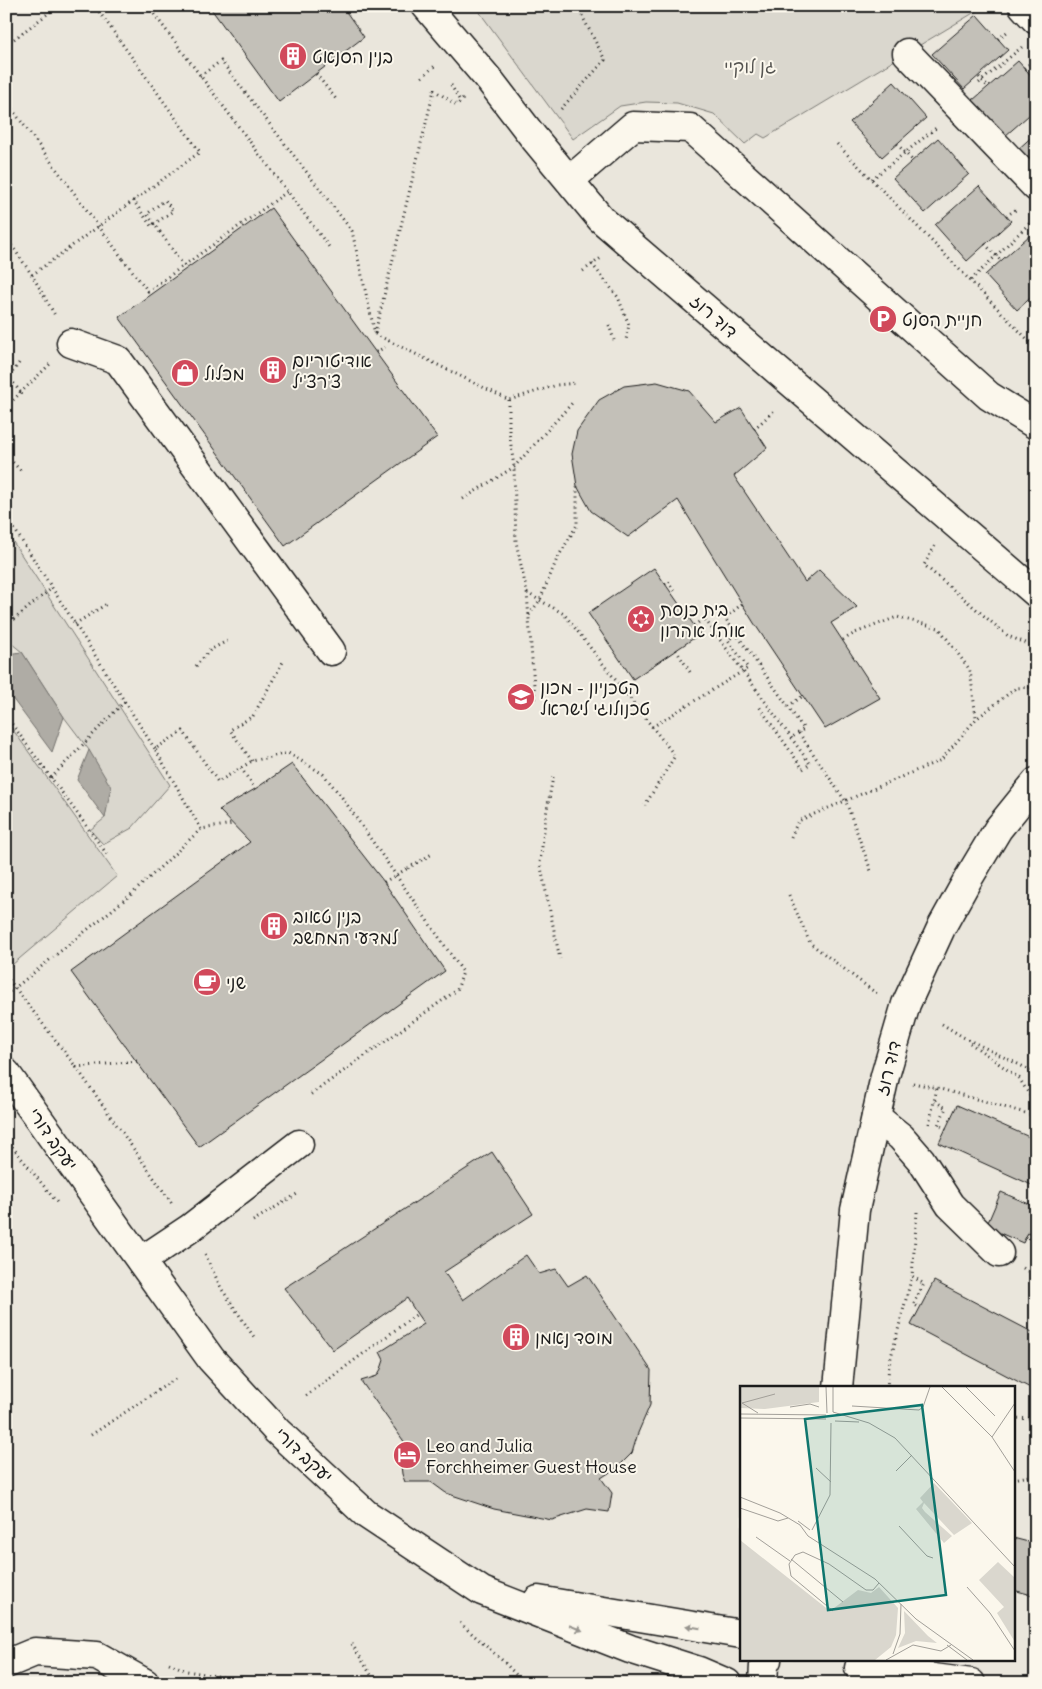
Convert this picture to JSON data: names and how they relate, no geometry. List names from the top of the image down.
{
  "streets": {
    "street": ["דוד רוז", "יעקב דורי"]
  },
  "parks": ["גן לוקיי"],
  "places": {
    "building": [
      "בנין הסנאט",
      "אודיטוריום צ'רצ'יל",
      "בנין טאוב למדעי המחשב",
      "מוסד נאמן"
    ],
    "parking": ["חניית הסנט"],
    "shop": ["מכלול"],
    "synagogue": ["בית כנסת אוהל אהרון"],
    "school or university": ["הטכניון - מכון טכנולוגי לישראל"],
    "cafe": ["שני"],
    "hotel": ["Leo and Julia Forchheimer Guest House"]
  }
}
